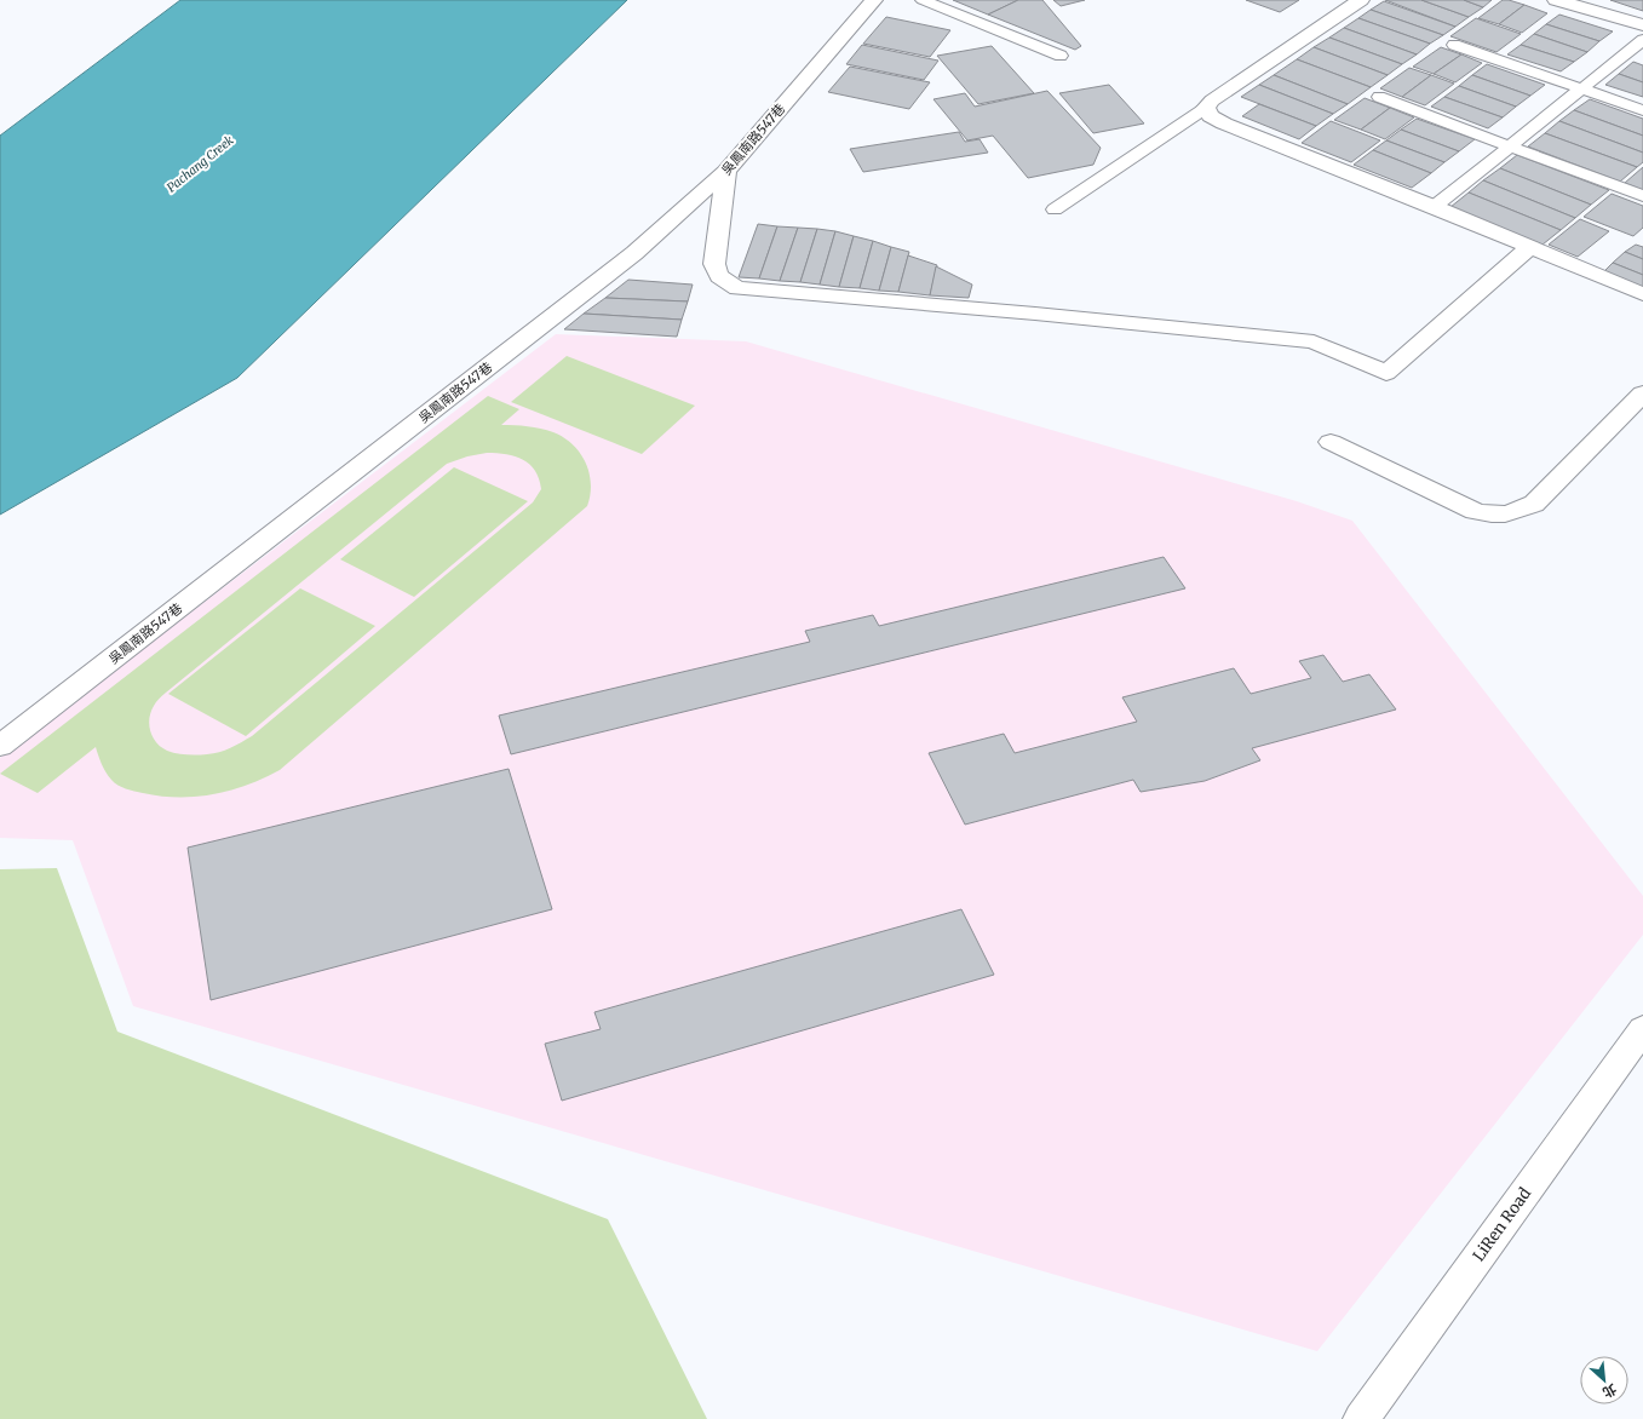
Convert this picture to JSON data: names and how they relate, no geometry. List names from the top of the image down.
{
  "streets": {
    "street": ["吳鳳南路547巷", "LiRen Road"]
  },
  "water": ["Pachang Creek"],
  "north": "bottom right"
}
